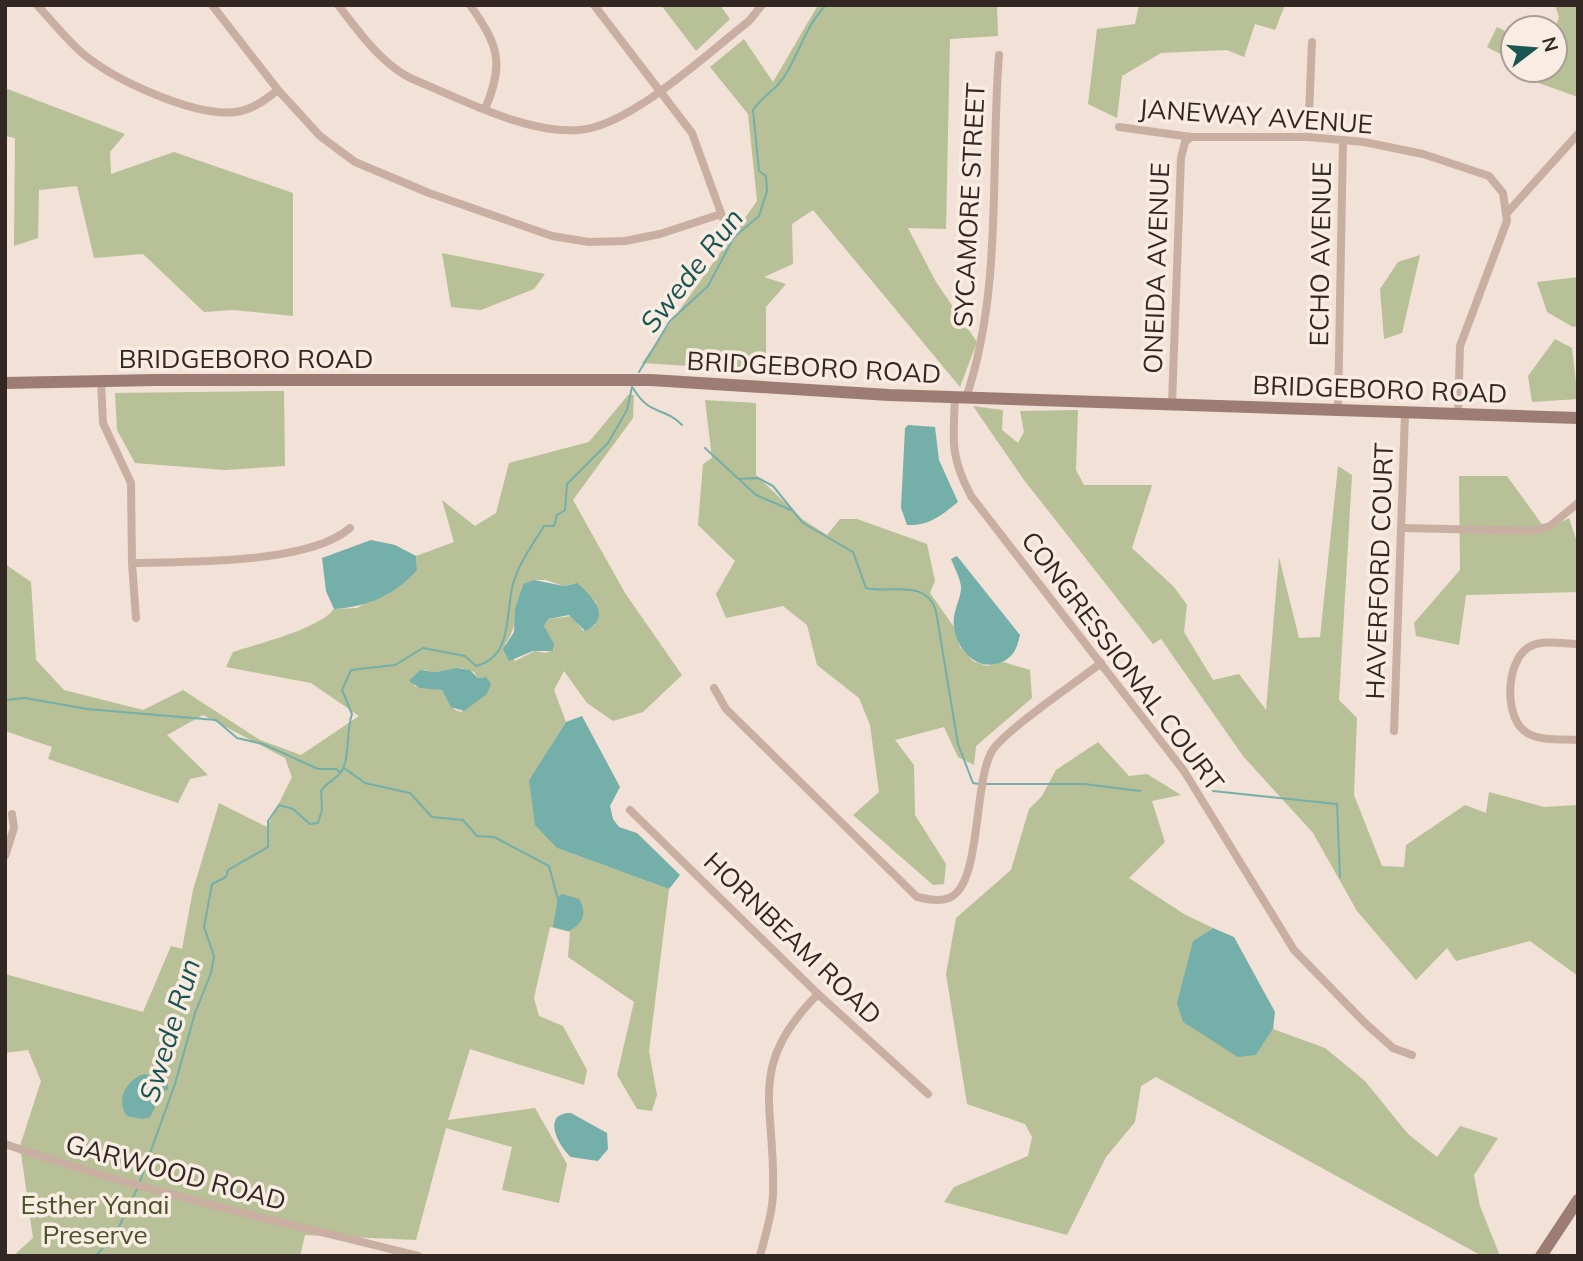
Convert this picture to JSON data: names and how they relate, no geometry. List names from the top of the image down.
{
  "streets": {
    "main road": ["BRIDGEBORO ROAD"],
    "street": [
      "JANEWAY AVENUE",
      "SYCAMORE STREET",
      "ECHO AVENUE",
      "ONEIDA AVENUE",
      "HAVERFORD COURT",
      "CONGRESSIONAL COURT",
      "HORNBEAM ROAD",
      "GARWOOD ROAD"
    ]
  },
  "crossings": [
    ["JANEWAY AVENUE", "ECHO AVENUE"],
    ["JANEWAY AVENUE", "ONEIDA AVENUE"],
    ["SYCAMORE STREET", "BRIDGEBORO ROAD"],
    ["SYCAMORE STREET", "CONGRESSIONAL COURT"],
    ["ECHO AVENUE", "BRIDGEBORO ROAD"],
    ["ONEIDA AVENUE", "BRIDGEBORO ROAD"],
    ["BRIDGEBORO ROAD", "HAVERFORD COURT"],
    ["BRIDGEBORO ROAD", "CONGRESSIONAL COURT"]
  ],
  "water": ["Swede Run"],
  "parks": ["Esther Yanai Preserve"],
  "north": "right"
}
